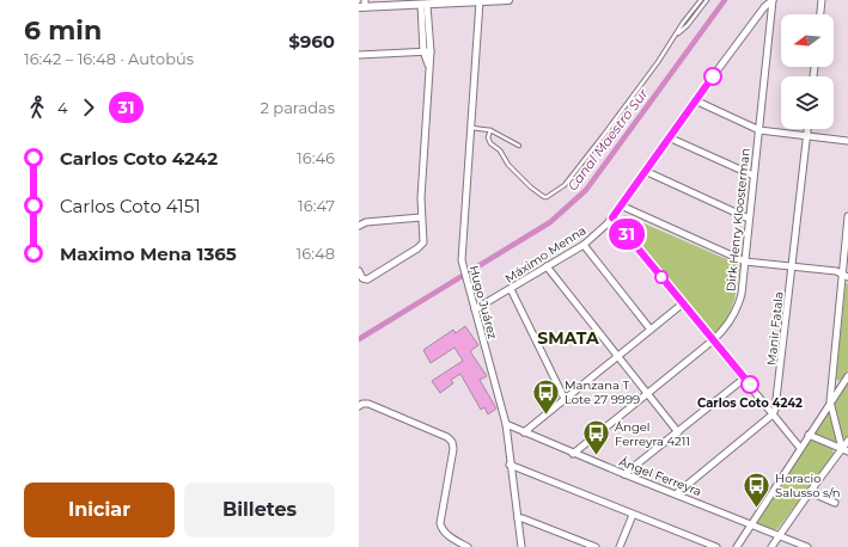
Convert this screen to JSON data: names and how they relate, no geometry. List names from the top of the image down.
{
  "streets": {
    "street": [
      "Dirk Henry Kloosterman",
      "Máximo Menna",
      "Hugo Juárez",
      "Manir Fatala",
      "Ángel Ferreyra"
    ]
  },
  "crossings": [
    ["Dirk Henry Kloosterman", "Máximo Menna"],
    ["Dirk Henry Kloosterman", "Ángel Ferreyra"],
    ["Máximo Menna", "Hugo Juárez"],
    ["Hugo Juárez", "Ángel Ferreyra"]
  ],
  "districts": ["SMATA"],
  "water": ["Canal Maestro Sur"],
  "places": {
    "other": ["Carlos Coto 4242"],
    "bus stop": ["Manzana T Lote 27 9999", "Ángel Ferreyra 4211", "Horacio Salusso s/n"]
  },
  "lines": ["bus line 31"],
  "north": "left",
  "page": {
    "heading": ["6 min", "16:42 – 16:48 · Autobús", "$960"],
    "on_map": "31",
    "legs": ["4", "31", "2 paradas"],
    "list": [
      {
        "name": "Carlos Coto 4242",
        "value": "16:46"
      },
      {
        "name": "Carlos Coto 4151",
        "value": "16:47"
      },
      {
        "name": "Maximo Mena 1365",
        "value": "16:48"
      }
    ],
    "buttons": ["Iniciar", "Billetes"]
  }
}
